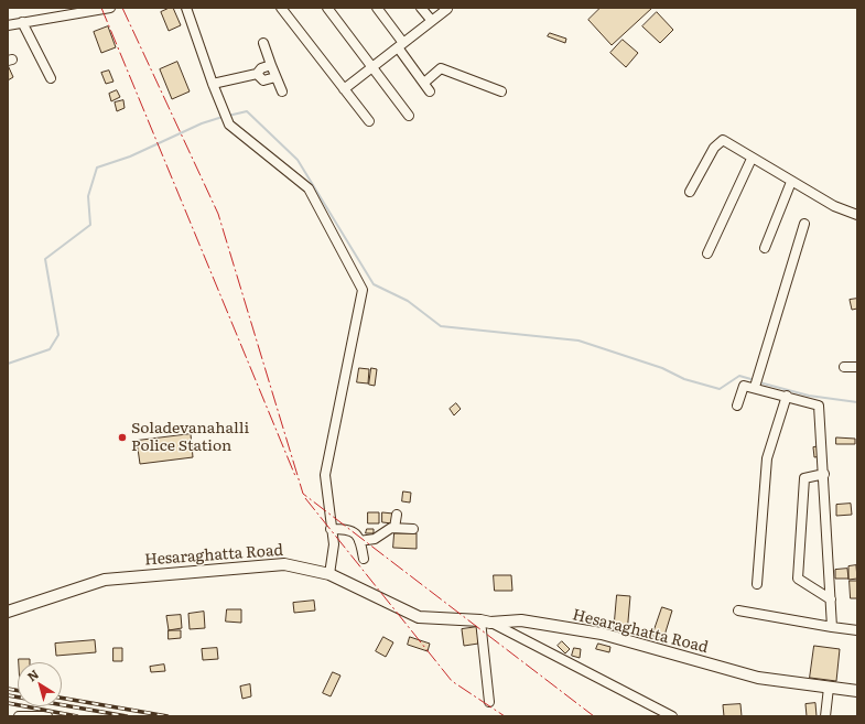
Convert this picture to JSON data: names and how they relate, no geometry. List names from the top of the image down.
{
  "streets": {
    "main road": ["Hesaraghatta Road"]
  },
  "places": ["Soladevanahalli Police Station"],
  "north": "top left"
}
